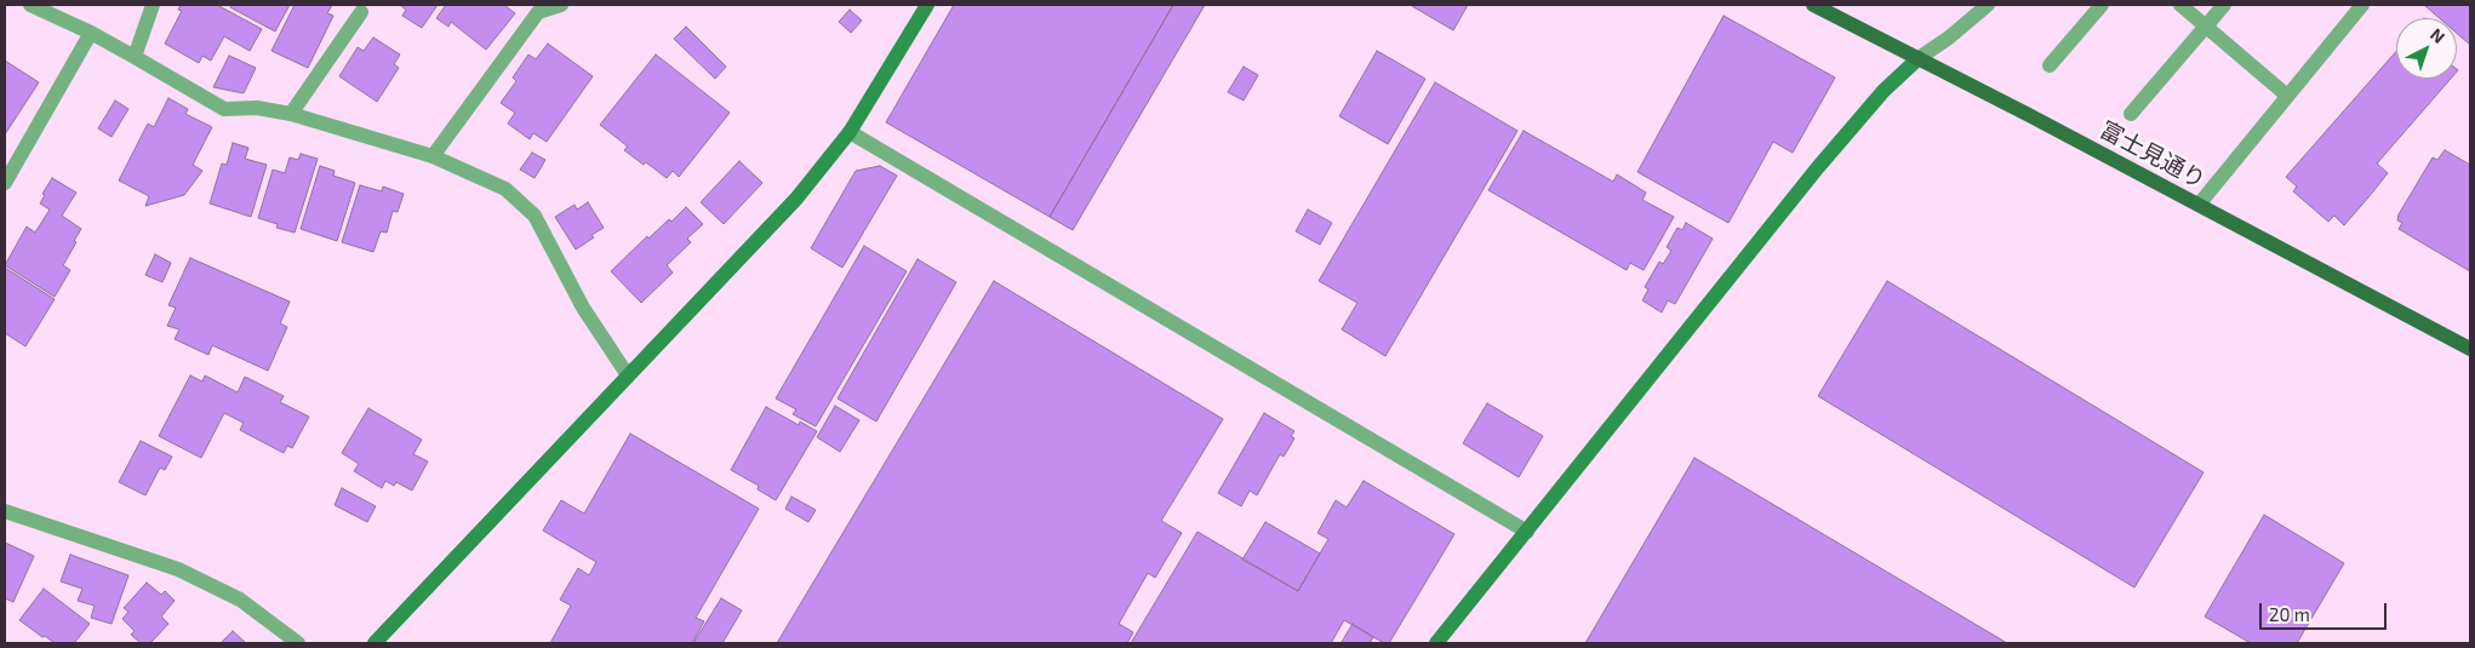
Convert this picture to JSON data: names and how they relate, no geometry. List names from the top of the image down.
{
  "streets": {
    "main road": ["富士見通り"]
  },
  "scale_bar": "20 m",
  "north": "top right"
}
